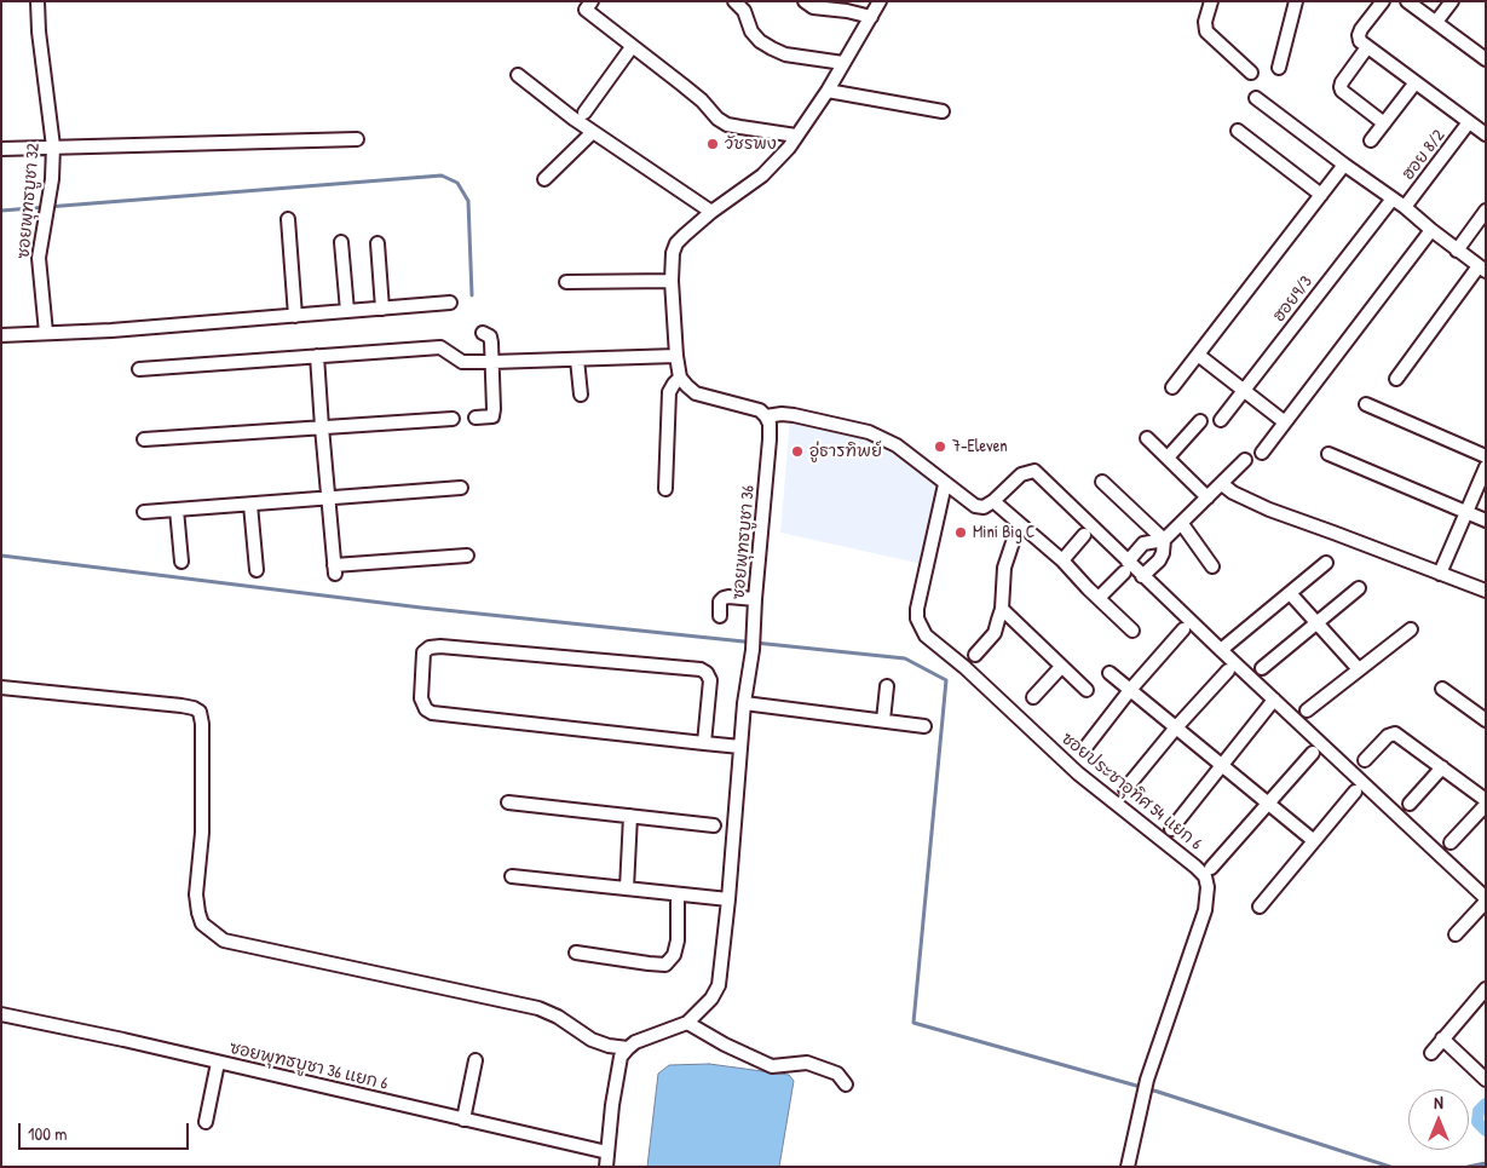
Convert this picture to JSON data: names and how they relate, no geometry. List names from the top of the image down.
{
  "streets": {
    "street": [
      "ฮอย 8/2",
      "ซอยพุทธบูชา 32",
      "ฮอย9/3",
      "ซอยพุทธบูชา 36",
      "ซอยประชาอุทิศ 54 แยก 6",
      "ซอยพุทธบูชา 36 แยก 6"
    ]
  },
  "places": [
    "วัชรพง",
    "7-Eleven",
    "อู่ธารทิพย์",
    "Mini Big C"
  ],
  "scale_bar": "100 m",
  "north": "top"
}
